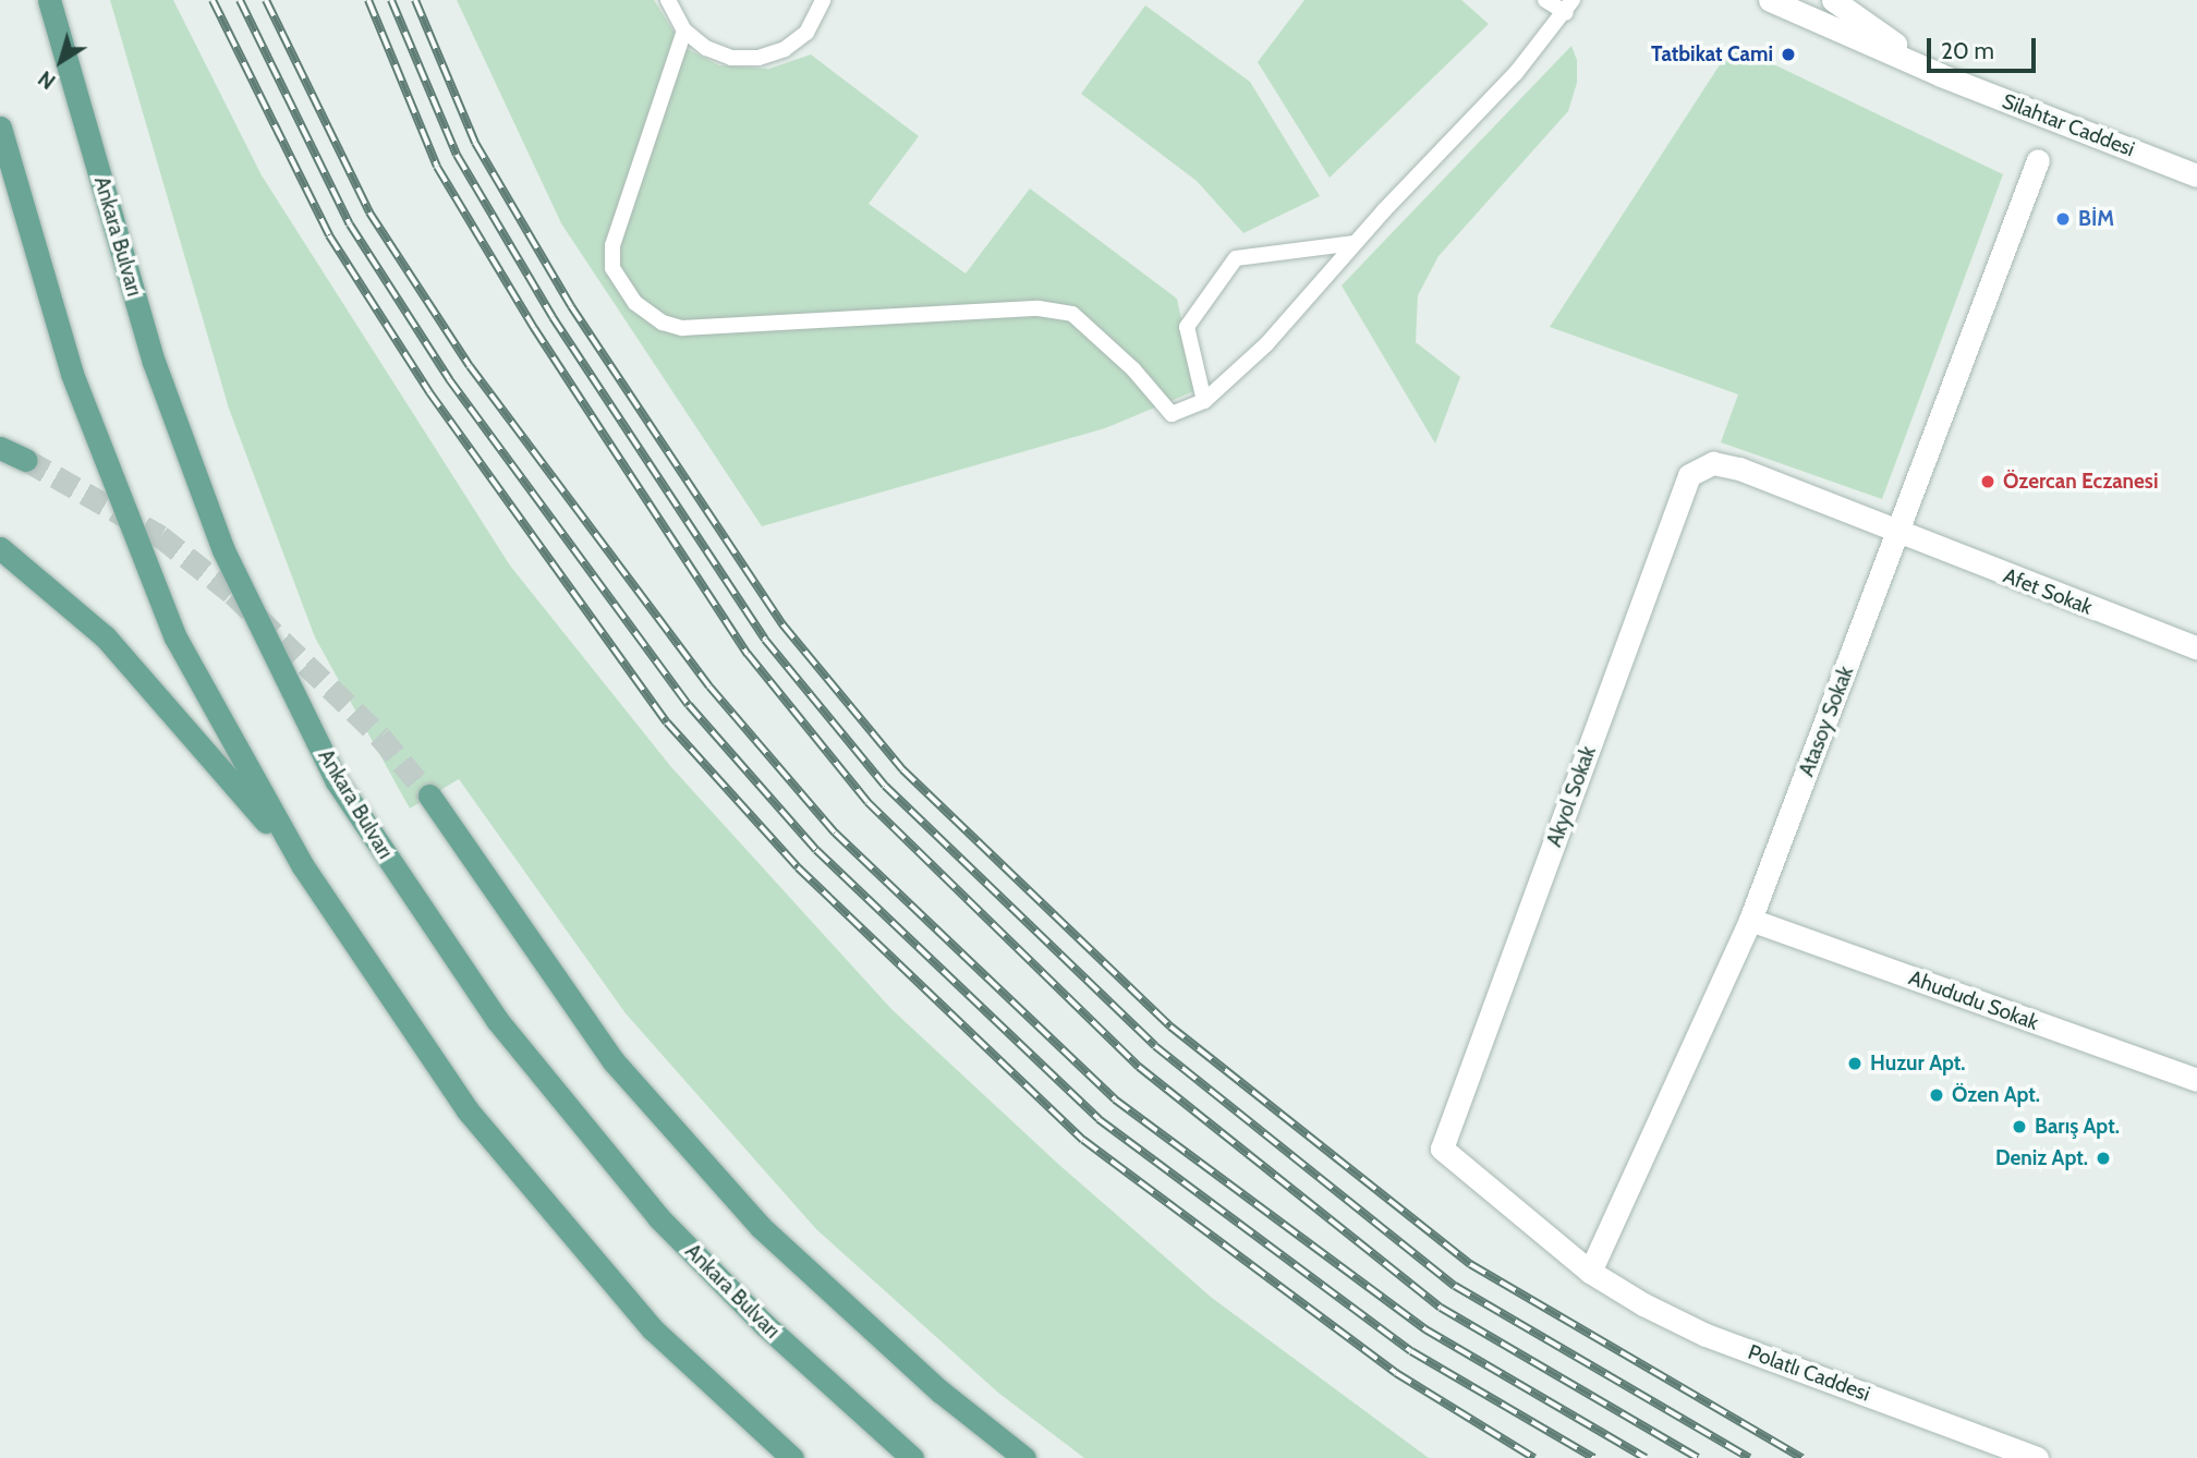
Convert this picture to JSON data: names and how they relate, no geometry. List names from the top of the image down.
{
  "streets": {
    "main road": ["Ankara Bulvarı"],
    "street": [
      "Silahtar Caddesi",
      "Afet Sokak",
      "Atasoy Sokak",
      "Akyol Sokak",
      "Ahududu Sokak",
      "Polatlı Caddesi"
    ]
  },
  "crossings": [
    ["Afet Sokak", "Atasoy Sokak"],
    ["Afet Sokak", "Akyol Sokak"],
    ["Atasoy Sokak", "Akyol Sokak"],
    ["Atasoy Sokak", "Ahududu Sokak"],
    ["Atasoy Sokak", "Polatlı Caddesi"],
    ["Akyol Sokak", "Polatlı Caddesi"]
  ],
  "places": [
    "Tatbikat Cami",
    "BİM",
    "Özercan Eczanesi",
    "Huzur Apt.",
    "Özen Apt.",
    "Barış Apt.",
    "Deniz Apt."
  ],
  "scale_bar": "20 m",
  "north": "bottom left"
}
